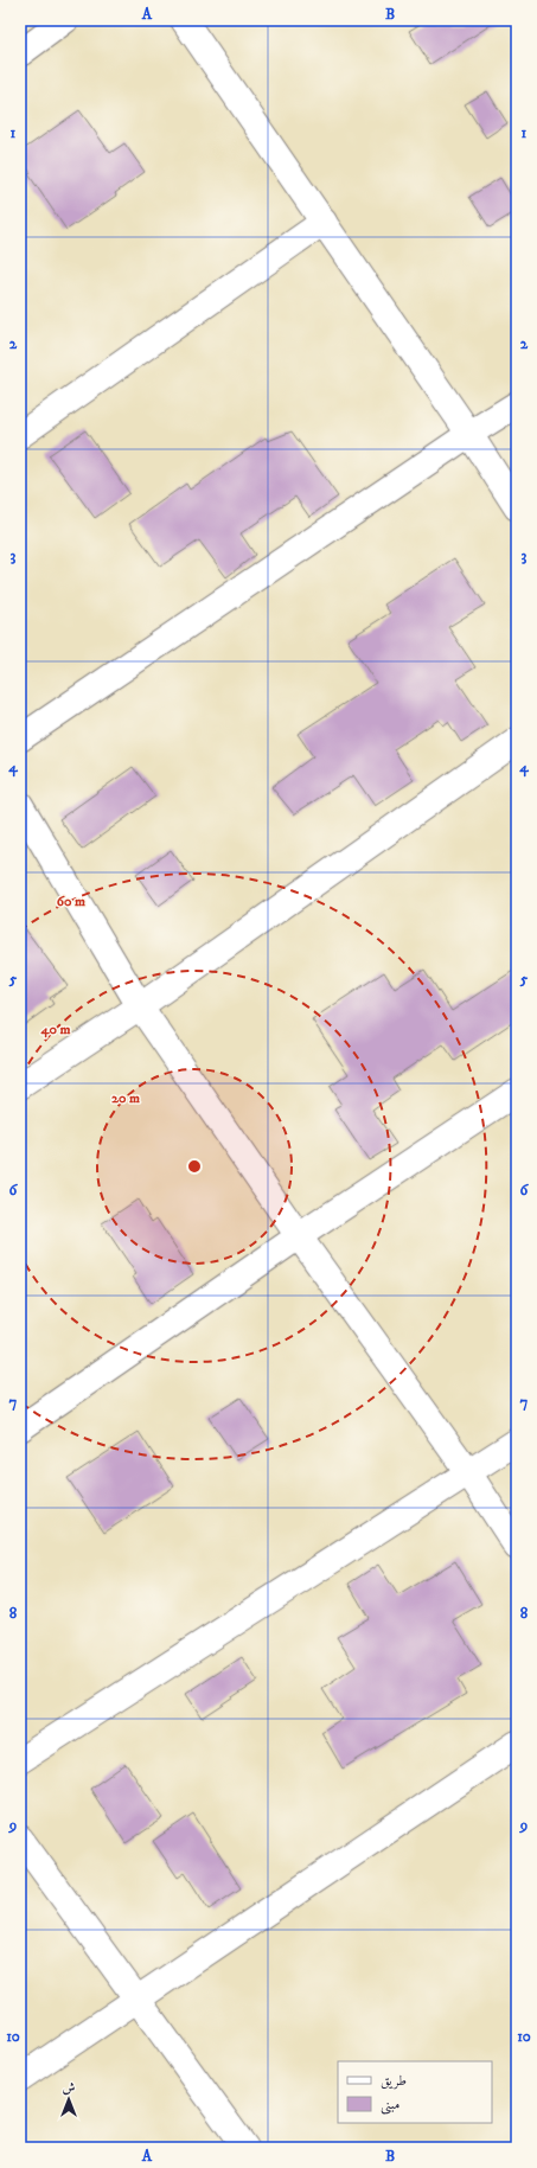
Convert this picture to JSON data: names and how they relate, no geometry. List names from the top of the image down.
{
  "legend": ["طريق", "مبنى"],
  "north": "top",
  "grid": {
    "columns": ["A", "B"],
    "rows": [
      "1",
      "2",
      "3",
      "4",
      "5",
      "6",
      "7",
      "8",
      "9",
      "10"
    ]
  },
  "rings": ["60 m", "40 m", "20 m"]
}
